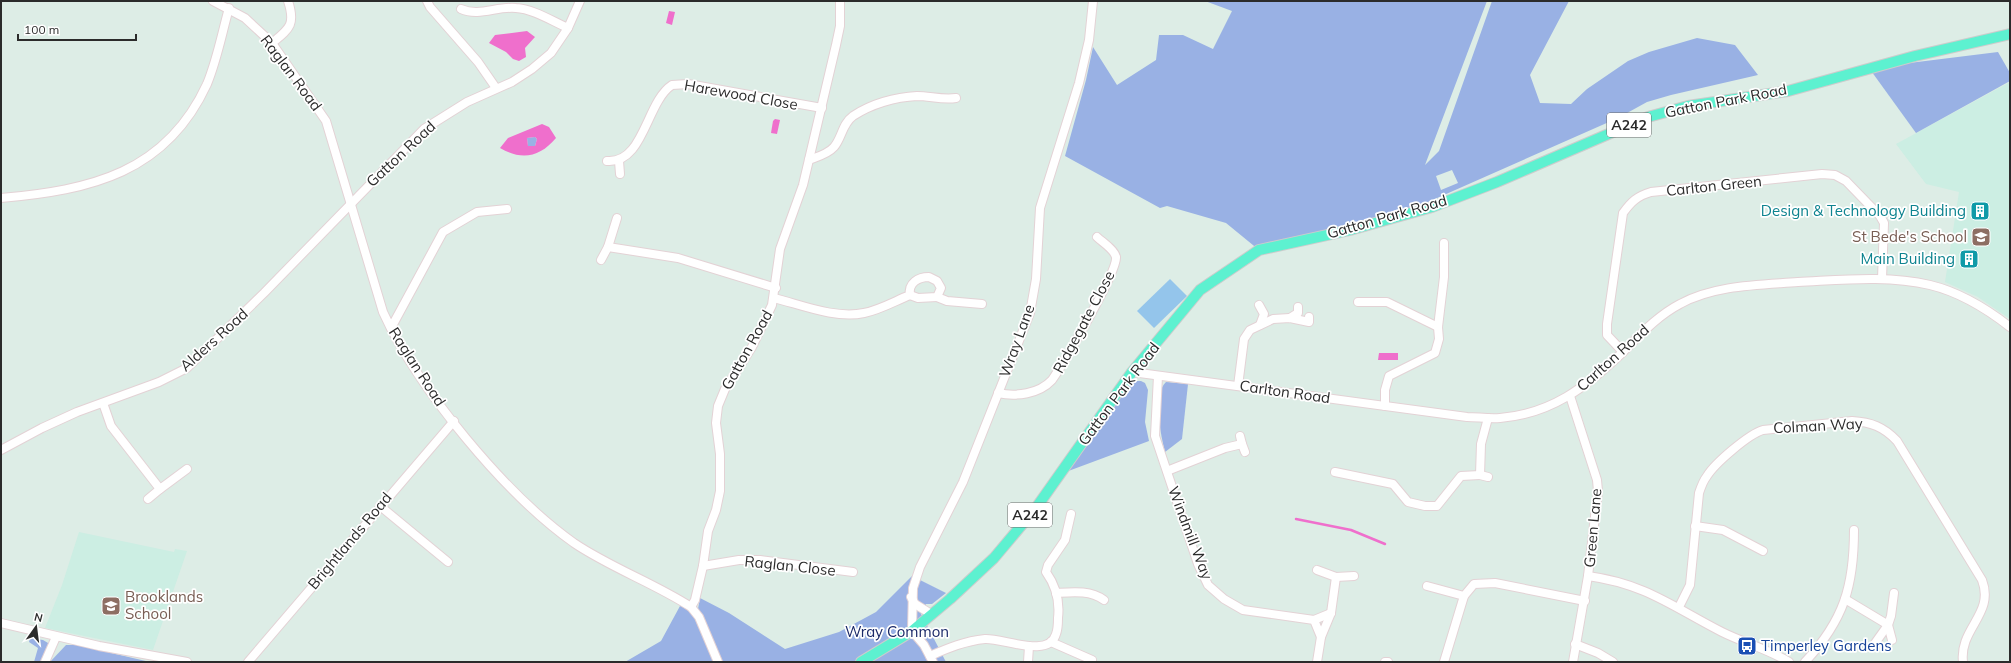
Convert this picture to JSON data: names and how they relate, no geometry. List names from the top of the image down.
{
  "streets": {
    "main road": ["Gatton Park Road", "A242"],
    "street": [
      "Raglan Road",
      "Harewood Close",
      "Gatton Road",
      "Carlton Green",
      "Ridgegate Close",
      "Alders Road",
      "Wray Lane",
      "Carlton Road",
      "Colman Way",
      "Green Lane",
      "Windmill Way",
      "Brightlands Road",
      "Raglan Close"
    ]
  },
  "crossings": [
    ["Raglan Road", "Gatton Road"],
    ["Raglan Road", "Alders Road"],
    ["Raglan Road", "Brightlands Road"],
    ["Harewood Close", "Gatton Road"],
    ["Gatton Park Road", "A242"],
    ["Gatton Park Road", "Wray Lane"],
    ["Gatton Park Road", "Carlton Road"],
    ["A242", "Wray Lane"],
    ["Gatton Road", "Alders Road"],
    ["Gatton Road", "Raglan Close"],
    ["Carlton Green", "Carlton Road"],
    ["Ridgegate Close", "Wray Lane"],
    ["Carlton Road", "Green Lane"],
    ["Carlton Road", "Windmill Way"]
  ],
  "parks": ["Wray Common"],
  "places": {
    "building": ["Design & Technology Building", "Main Building"],
    "school or university": ["St Bede's School", "Brooklands School"],
    "bus stop": ["Timperley Gardens"]
  },
  "scale_bar": "100 m",
  "north": "top"
}
